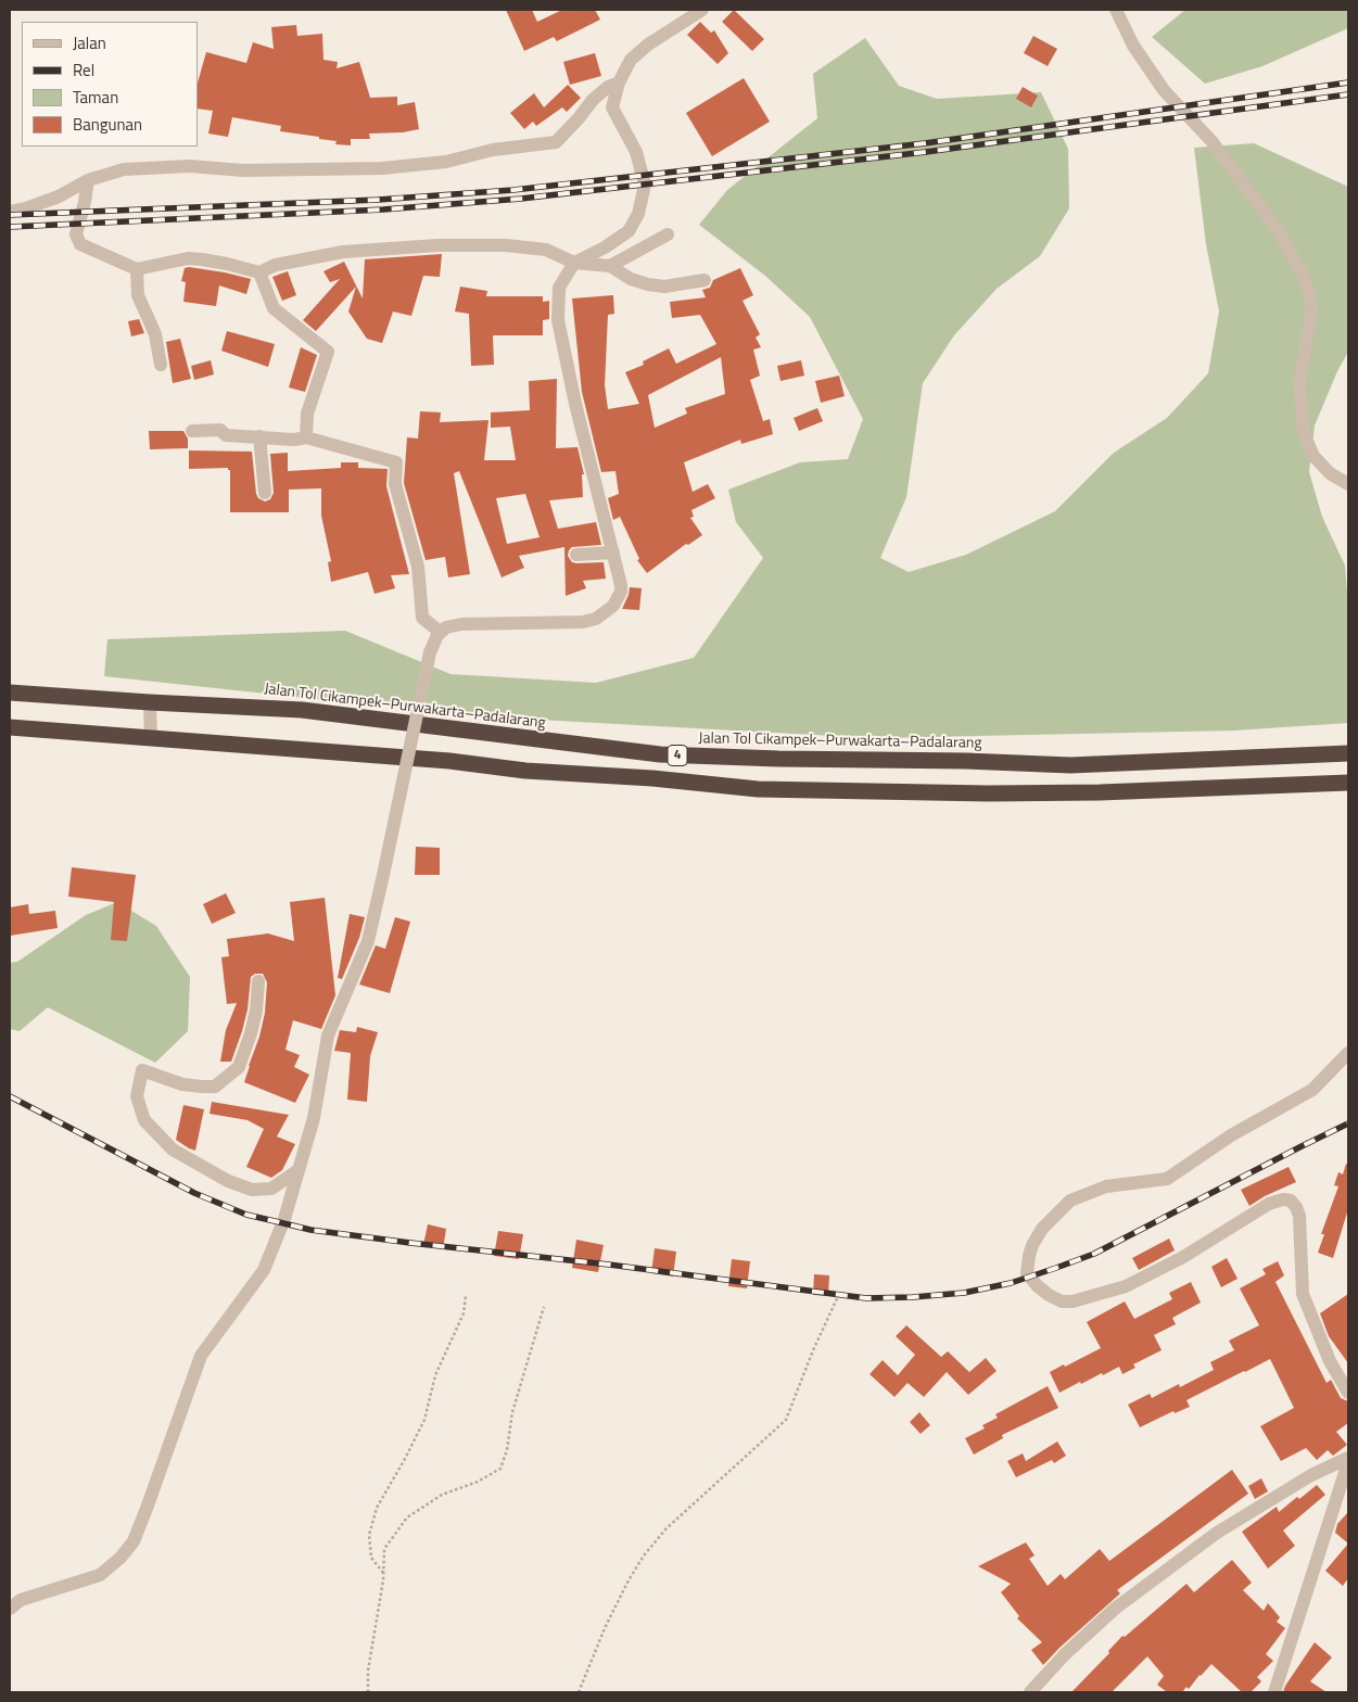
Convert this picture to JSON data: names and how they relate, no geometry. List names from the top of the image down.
{
  "streets": {
    "highway": ["Jalan Tol Cikampek–Purwakarta–Padalarang", "4"]
  },
  "legend": [
    "Jalan",
    "Rel",
    "Taman",
    "Bangunan"
  ]
}
